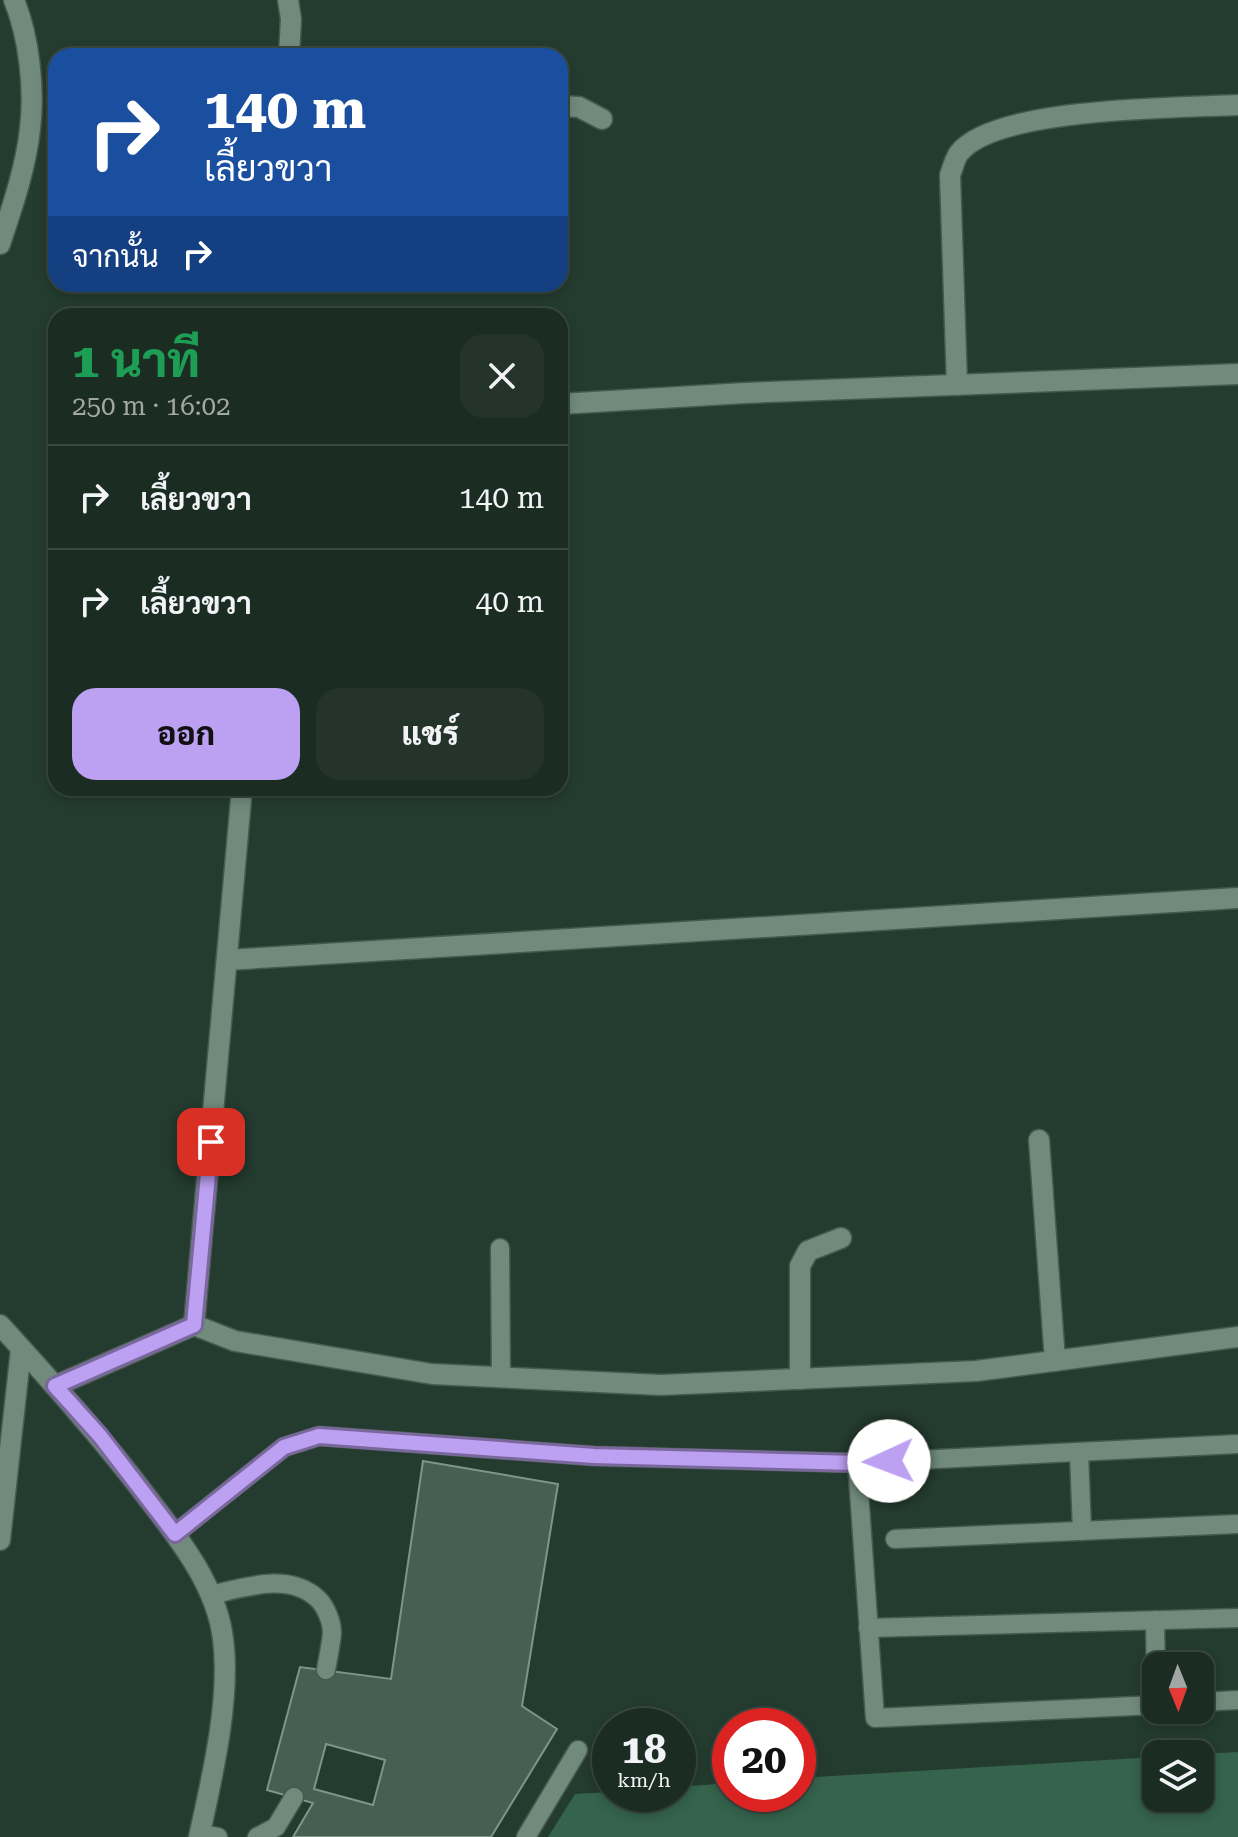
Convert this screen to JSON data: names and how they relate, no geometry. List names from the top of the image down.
{
  "north": "bottom",
  "page": {
    "turn": ["140 m", "เลี้ยวขวา"],
    "then": "จากนั้น",
    "heading": ["1 นาที", "250 m · 16:02"],
    "list": [
      {
        "name": "เลี้ยวขวา",
        "value": "140 m"
      },
      {
        "name": "เลี้ยวขวา",
        "value": "40 m"
      }
    ],
    "buttons": ["ออก", "แชร์"],
    "speed": "18 km/h",
    "limit": "20"
  }
}
